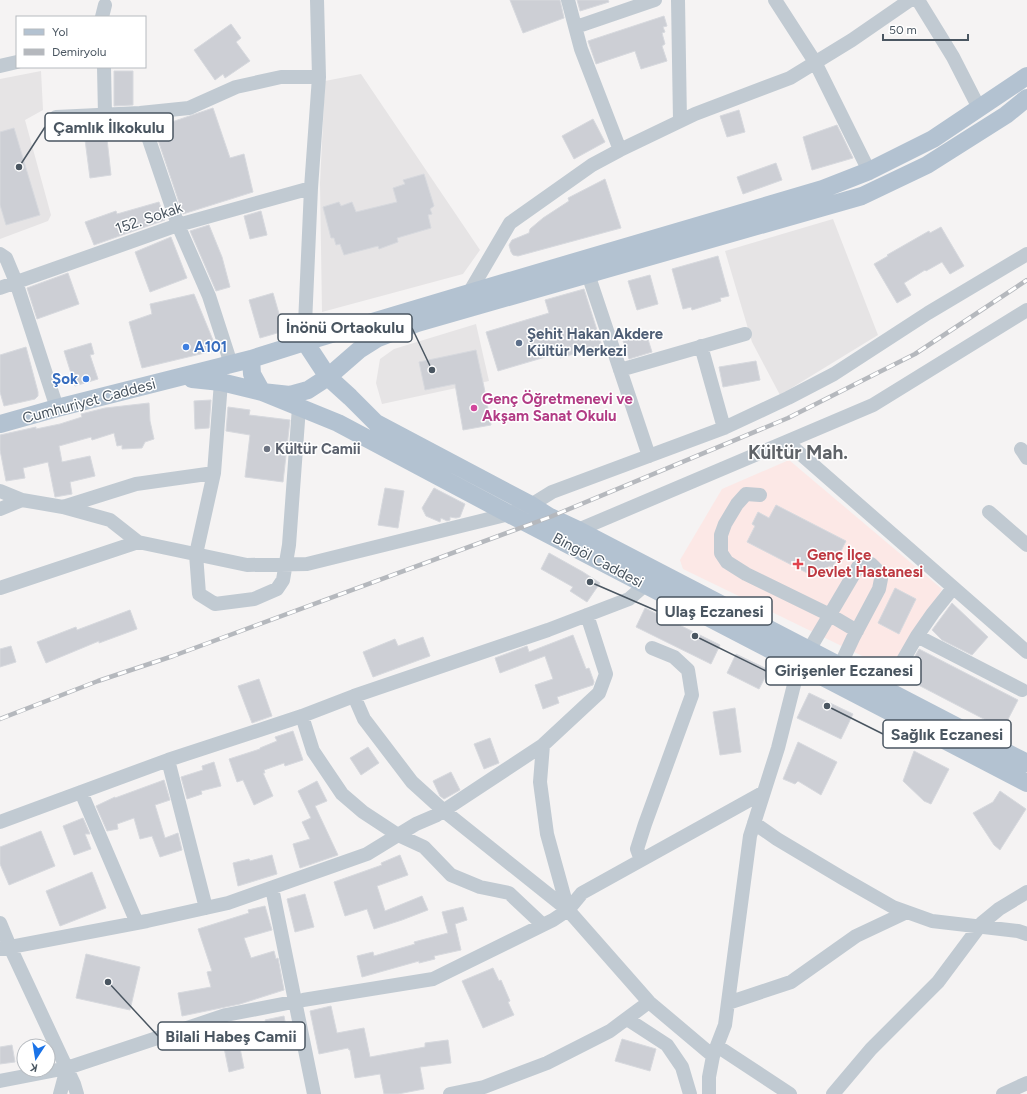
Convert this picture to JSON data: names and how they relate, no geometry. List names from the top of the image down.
{
  "streets": {
    "main road": ["Cumhuriyet Caddesi", "Bingöl Caddesi"],
    "street": ["152. Sokak"]
  },
  "crossings": [
    ["Cumhuriyet Caddesi", "Bingöl Caddesi"]
  ],
  "districts": ["Kültür Mah."],
  "places": {
    "other": [
      "Çamlık İlkokulu",
      "Şehit Hakan Akdere Kültür Merkezi",
      "A101",
      "İnönü Ortaokulu",
      "Şok",
      "Genç Öğretmenevi ve Akşam Sanat Okulu",
      "Kültür Camii",
      "Ulaş Eczanesi",
      "Girişenler Eczanesi",
      "Sağlık Eczanesi",
      "Bilali Habeş Camii"
    ],
    "health": ["Genç İlçe Devlet Hastanesi"]
  },
  "legend": ["Yol", "Demiryolu"],
  "scale_bar": "50 m",
  "north": "bottom"
}
